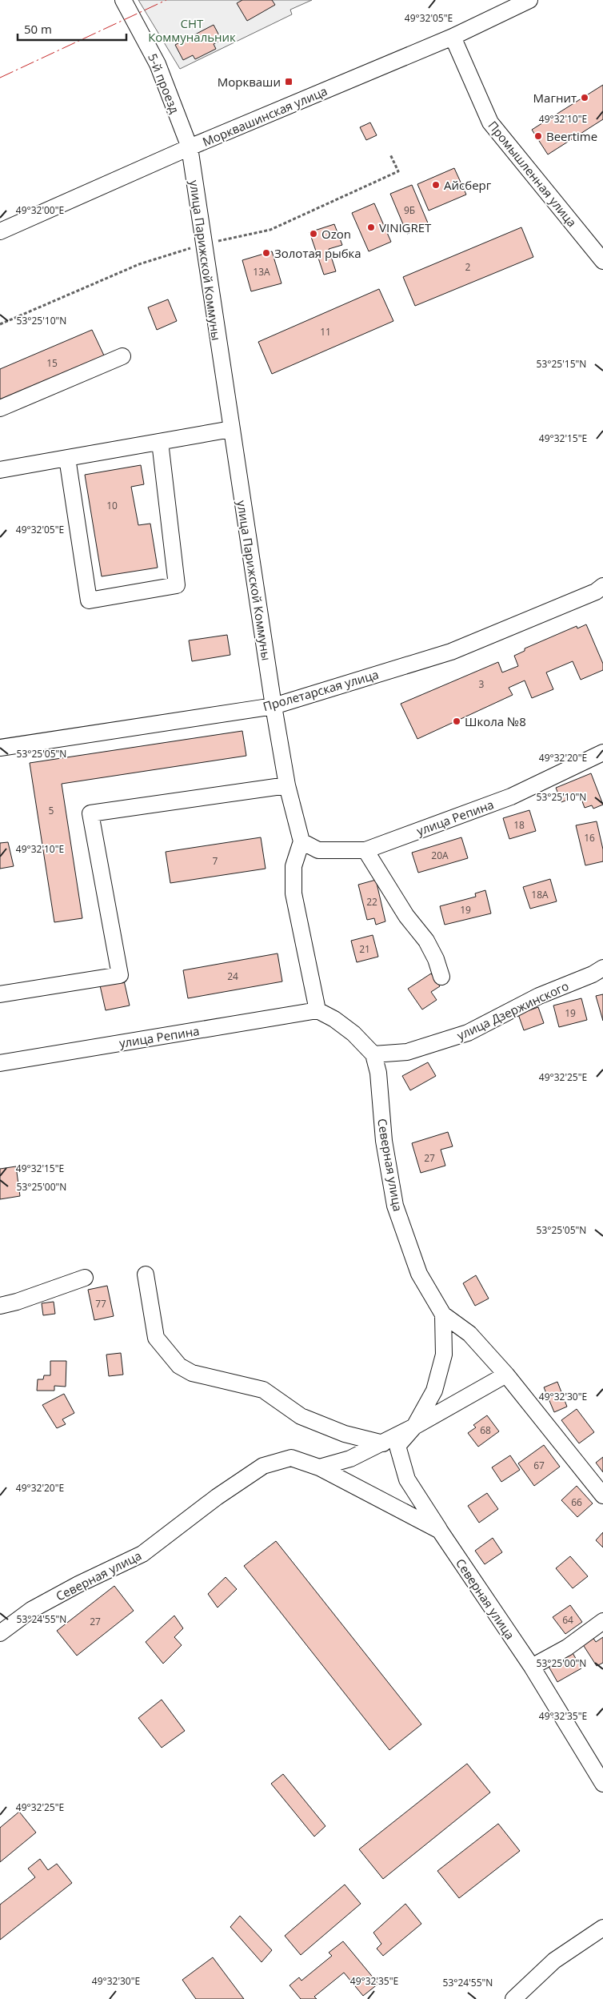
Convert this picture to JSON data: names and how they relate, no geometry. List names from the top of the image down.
{
  "streets": {
    "street": [
      "5-й проезд",
      "Морквашинская улица",
      "Промышленная улица",
      "улица Парижской Коммуны",
      "Пролетарская улица",
      "улица Репина",
      "улица Дзержинского",
      "Северная улица"
    ]
  },
  "crossings": [
    ["5-й проезд", "Морквашинская улица"],
    ["5-й проезд", "улица Парижской Коммуны"],
    ["Морквашинская улица", "Промышленная улица"],
    ["Морквашинская улица", "улица Парижской Коммуны"],
    ["улица Парижской Коммуны", "Пролетарская улица"],
    ["улица Парижской Коммуны", "улица Репина"],
    ["улица Дзержинского", "Северная улица"]
  ],
  "parks": ["СНТ Коммунальник"],
  "places": {
    "transit": ["Моркваши"],
    "other": [
      "Магнит",
      "Beertime",
      "Айсберг",
      "VINIGRET",
      "Ozon",
      "Золотая рыбка",
      "Школа №8"
    ]
  },
  "house_numbers": [
    "9Б",
    "2",
    "13А",
    "11",
    "15",
    "10",
    "3",
    "5",
    "18",
    "16",
    "20А",
    "7",
    "18А",
    "22",
    "19",
    "21",
    "24",
    "19",
    "27",
    "77",
    "68",
    "67",
    "66",
    "64",
    "27"
  ],
  "scale_bar": "50 m",
  "coordinates": [
    "49°32'05\"E",
    "49°32'10\"E",
    "49°32'00\"E",
    "53°25'10\"N",
    "53°25'15\"N",
    "49°32'15\"E",
    "53°25'05\"N",
    "49°32'20\"E",
    "49°32'25\"E",
    "53°25'00\"N",
    "49°32'30\"E",
    "53°24'55\"N",
    "49°32'35\"E"
  ]
}
